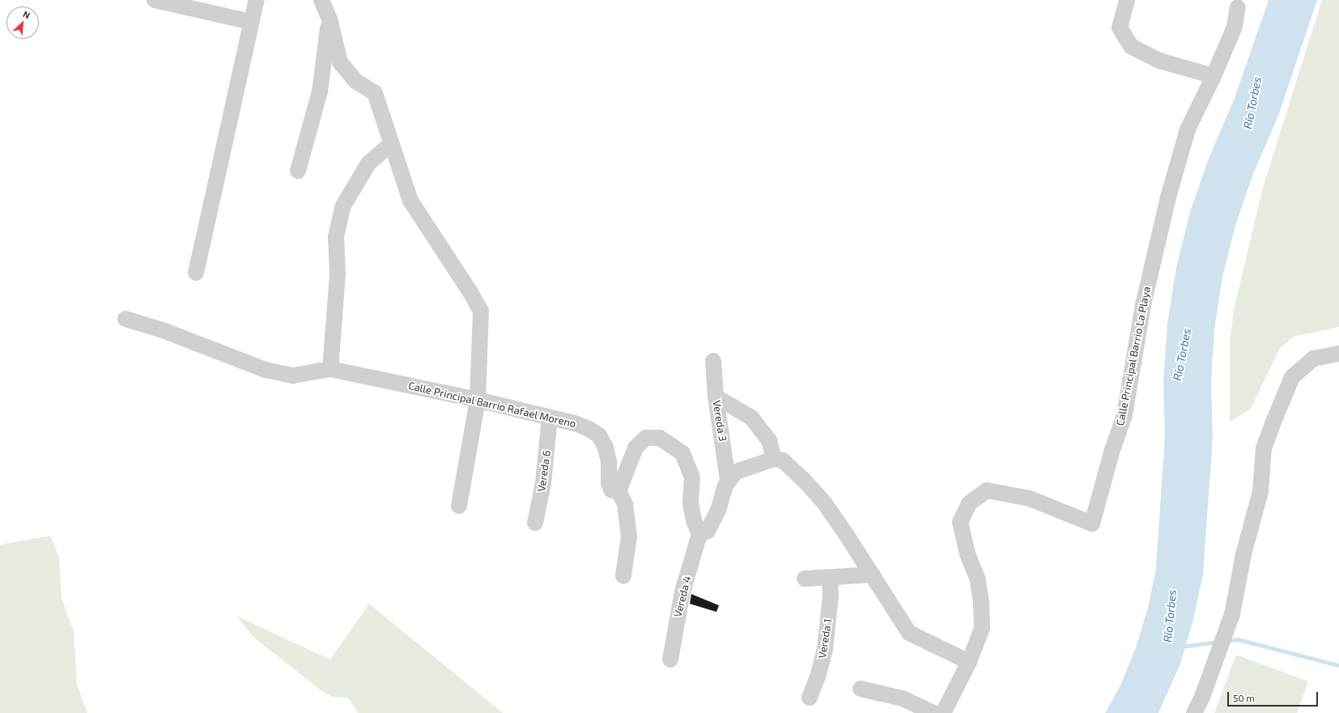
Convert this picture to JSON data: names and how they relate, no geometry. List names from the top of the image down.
{
  "streets": {
    "street": [
      "Calle Principal Barrio La Playa",
      "Calle Principal Barrio Rafael Moreno",
      "Vereda 3",
      "Vereda 6",
      "Vereda 4",
      "Vereda 1"
    ]
  },
  "crossings": [
    ["Calle Principal Barrio Rafael Moreno", "Vereda 6"]
  ],
  "water": ["Río Torbes"],
  "scale_bar": "50 m",
  "north": "top right"
}
